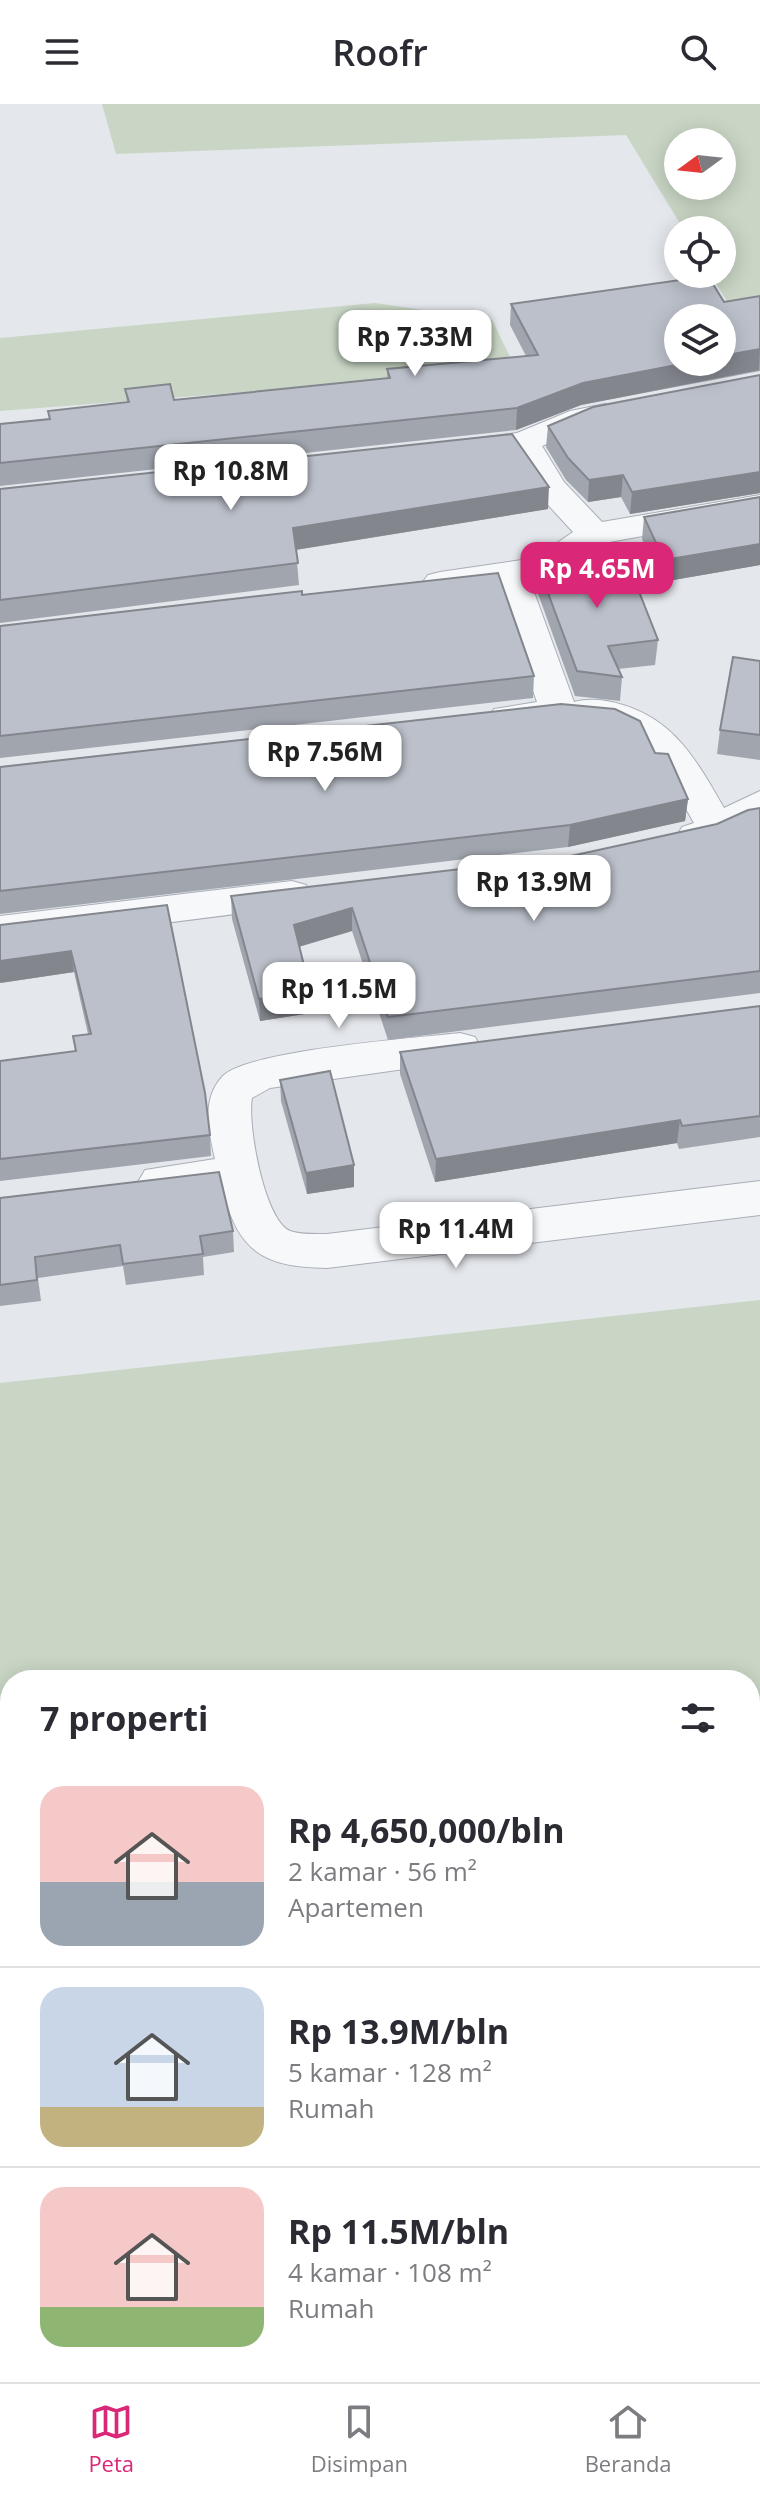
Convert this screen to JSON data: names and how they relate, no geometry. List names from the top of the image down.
{
  "north": "left",
  "page": {
    "header": "Roofr",
    "price": [
      "Rp 7.33M",
      "Rp 10.8M",
      "Rp 4.65M",
      "Rp 7.56M",
      "Rp 13.9M",
      "Rp 11.5M",
      "Rp 11.4M"
    ],
    "heading": "7 properti",
    "list": [
      {
        "name": "Rp 4,650,000/bln",
        "note": "2 kamar · 56 m² · Apartemen"
      },
      {
        "name": "Rp 13.9M/bln",
        "note": "5 kamar · 128 m² · Rumah"
      },
      {
        "name": "Rp 11.5M/bln",
        "note": "4 kamar · 108 m² · Rumah"
      }
    ],
    "tabs": ["Peta", "Disimpan", "Beranda"]
  }
}
